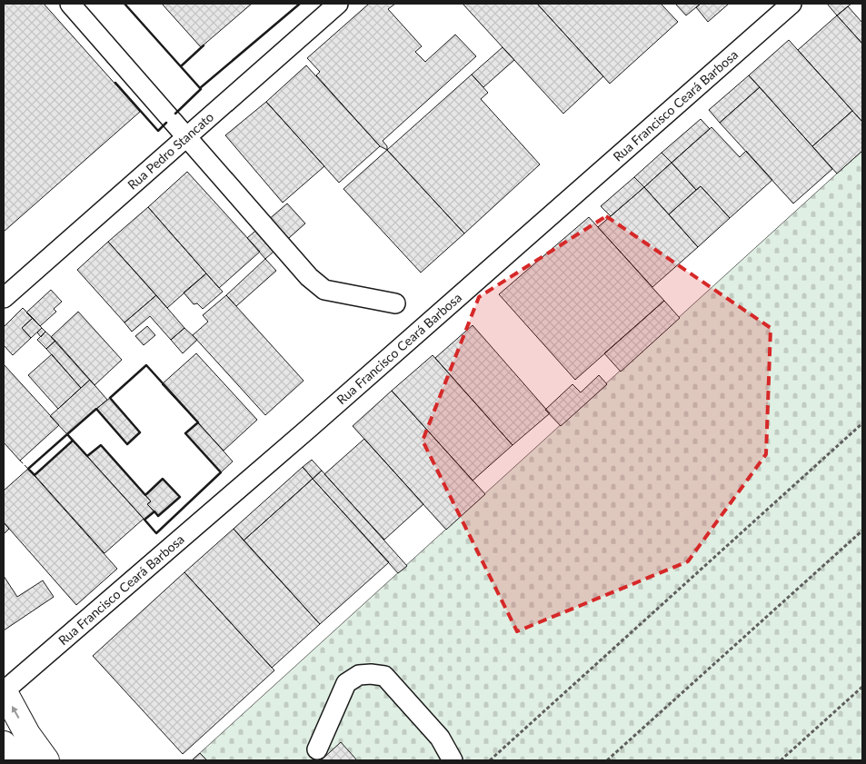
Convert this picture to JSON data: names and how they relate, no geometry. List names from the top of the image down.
{
  "streets": {
    "street": ["Rua Francisco Ceará Barbosa", "Rua Pedro Stancato"]
  }
}
